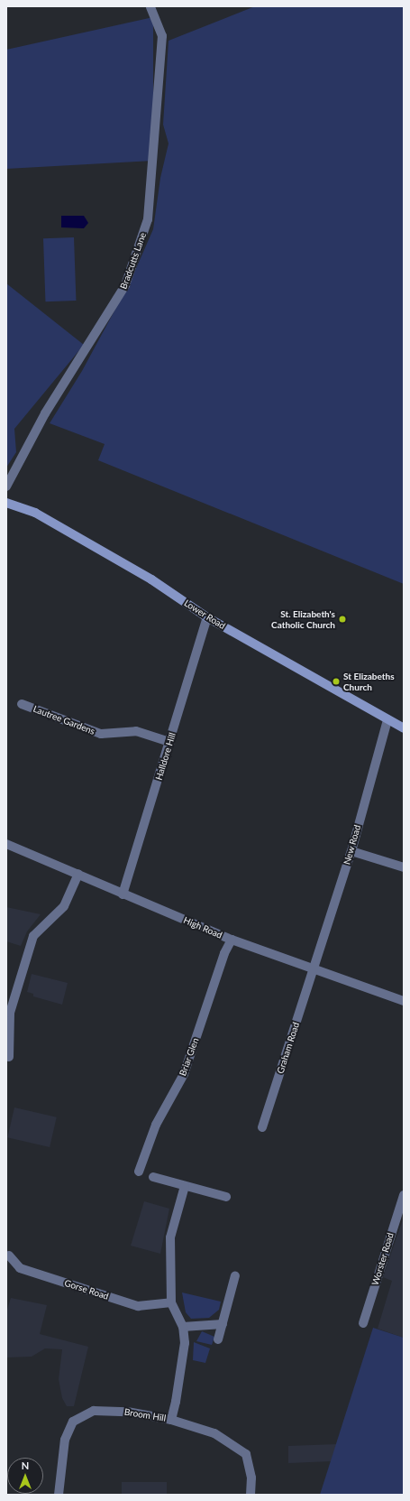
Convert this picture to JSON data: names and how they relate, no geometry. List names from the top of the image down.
{
  "streets": {
    "street": [
      "Bradcutts Lane",
      "Lower Road",
      "Lautree Gardens",
      "Halldore Hill",
      "New Road",
      "High Road",
      "Graham Road",
      "Briar Glen",
      "Worster Road",
      "Gorse Road",
      "Broom Hill"
    ]
  },
  "crossings": [
    ["Lower Road", "Halldore Hill"],
    ["Lower Road", "New Road"],
    ["Lautree Gardens", "Halldore Hill"],
    ["Halldore Hill", "High Road"],
    ["New Road", "High Road"],
    ["New Road", "Graham Road"],
    ["High Road", "Graham Road"],
    ["High Road", "Briar Glen"]
  ],
  "places": ["St. Elizabeth's Catholic Church", "St Elizabeths Church"],
  "north": "top"
}
